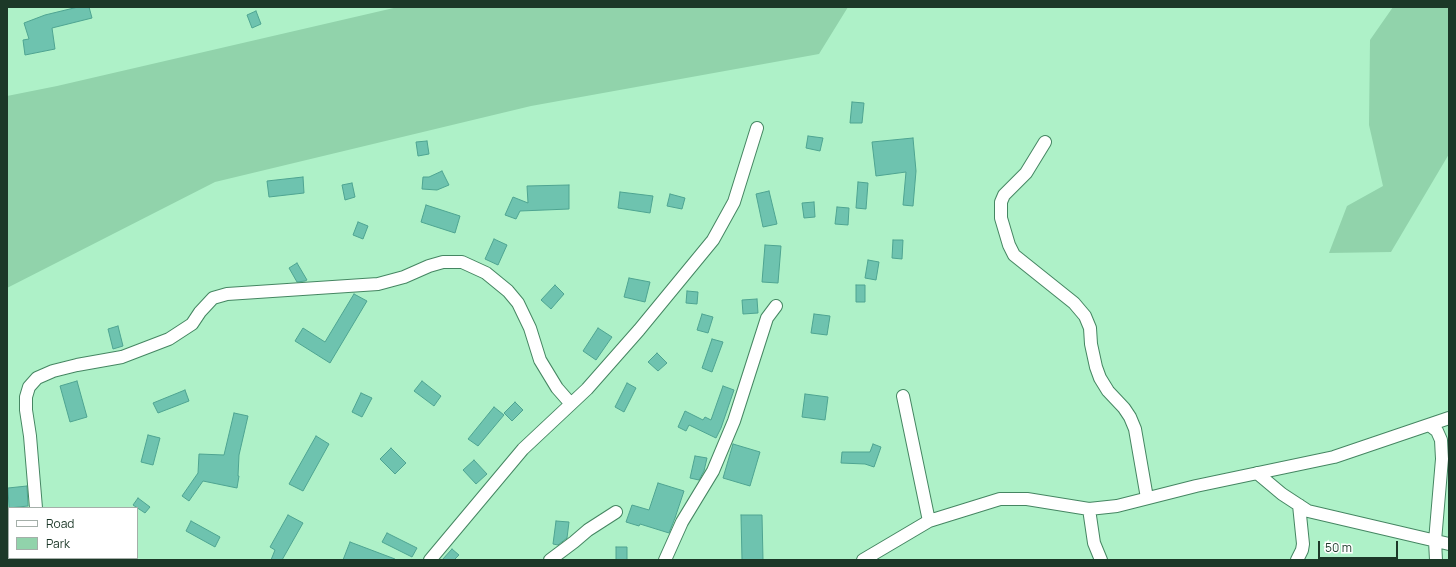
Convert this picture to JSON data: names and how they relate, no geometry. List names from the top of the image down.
{
  "legend": ["Road", "Park"],
  "scale_bar": "50 m"
}
